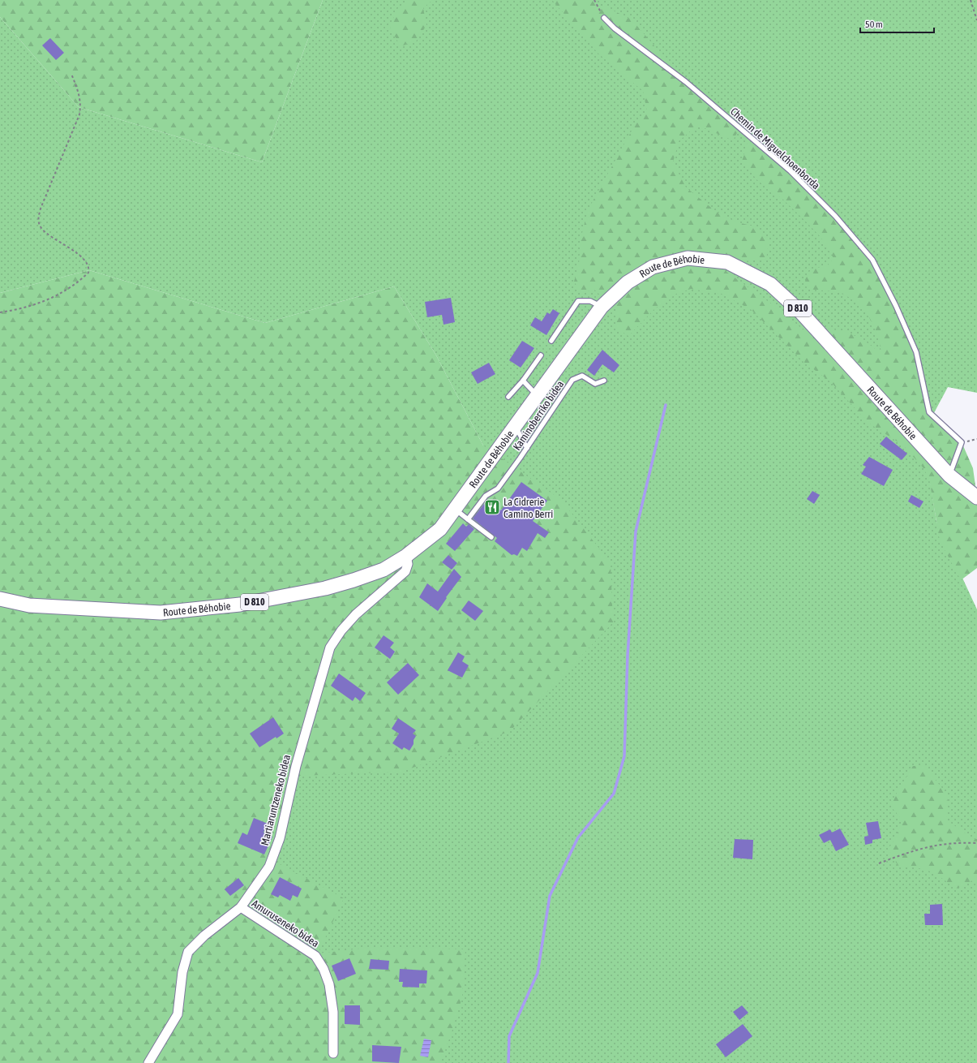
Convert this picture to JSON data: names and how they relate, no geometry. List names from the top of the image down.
{
  "streets": {
    "main road": ["Route de Béhobie", "D 810"],
    "street": ["Martiaruntzeneko bidea", "Amuruseneko bidea"],
    "lane": ["Chemin de Miguelchoenborda", "Kaminoberriko bidea"]
  },
  "crossings": [
    ["Route de Béhobie", "Martiaruntzeneko bidea"],
    ["Martiaruntzeneko bidea", "Amuruseneko bidea"]
  ],
  "places": {
    "restaurant": ["La Cidrerie Camino Berri"]
  },
  "scale_bar": "50 m"
}
